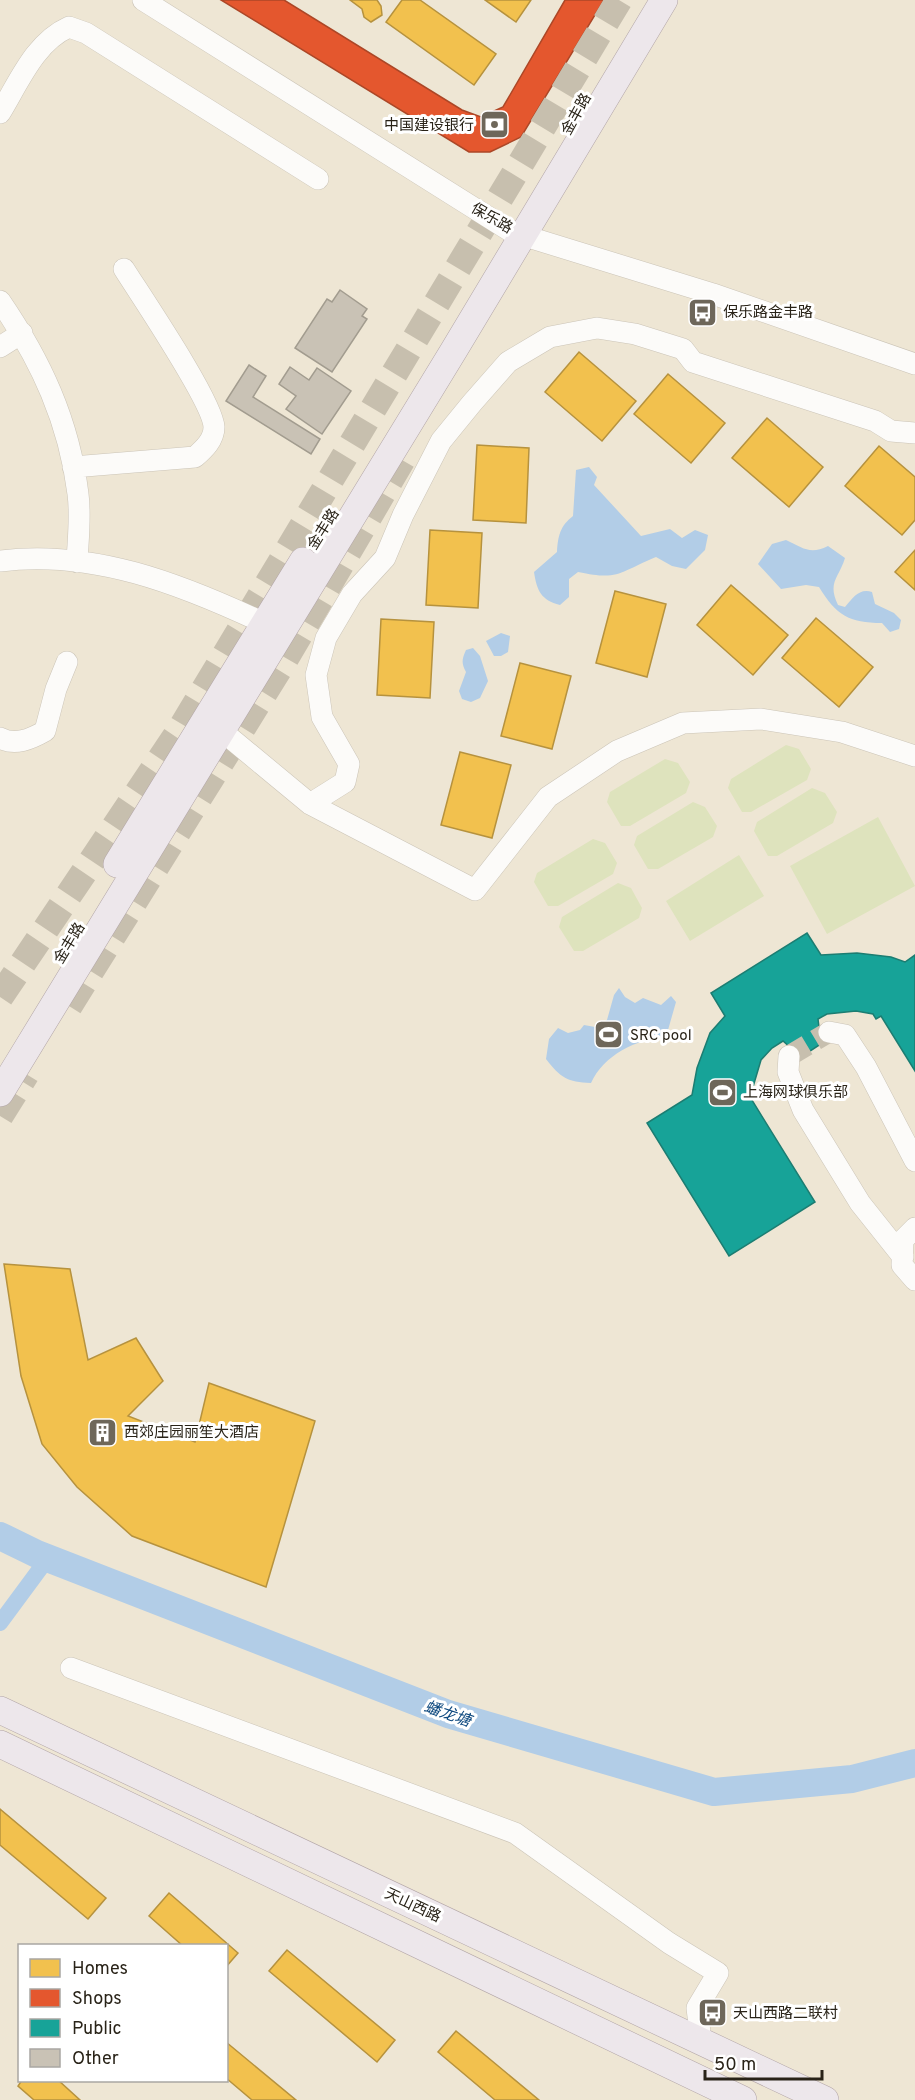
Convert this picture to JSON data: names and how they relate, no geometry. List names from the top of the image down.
{
  "streets": {
    "main road": ["金丰路", "天山西路"],
    "street": ["保乐路"]
  },
  "crossings": [
    ["金丰路", "保乐路"]
  ],
  "water": ["蟠龙塘"],
  "places": {
    "bank": ["中国建设银行"],
    "bus stop": ["保乐路金丰路", "天山西路二联村"],
    "sports": ["SRC pool", "上海网球俱乐部"],
    "building": ["西郊庄园丽笙大酒店"]
  },
  "legend": [
    "Homes",
    "Shops",
    "Public",
    "Other"
  ],
  "scale_bar": "50 m"
}
